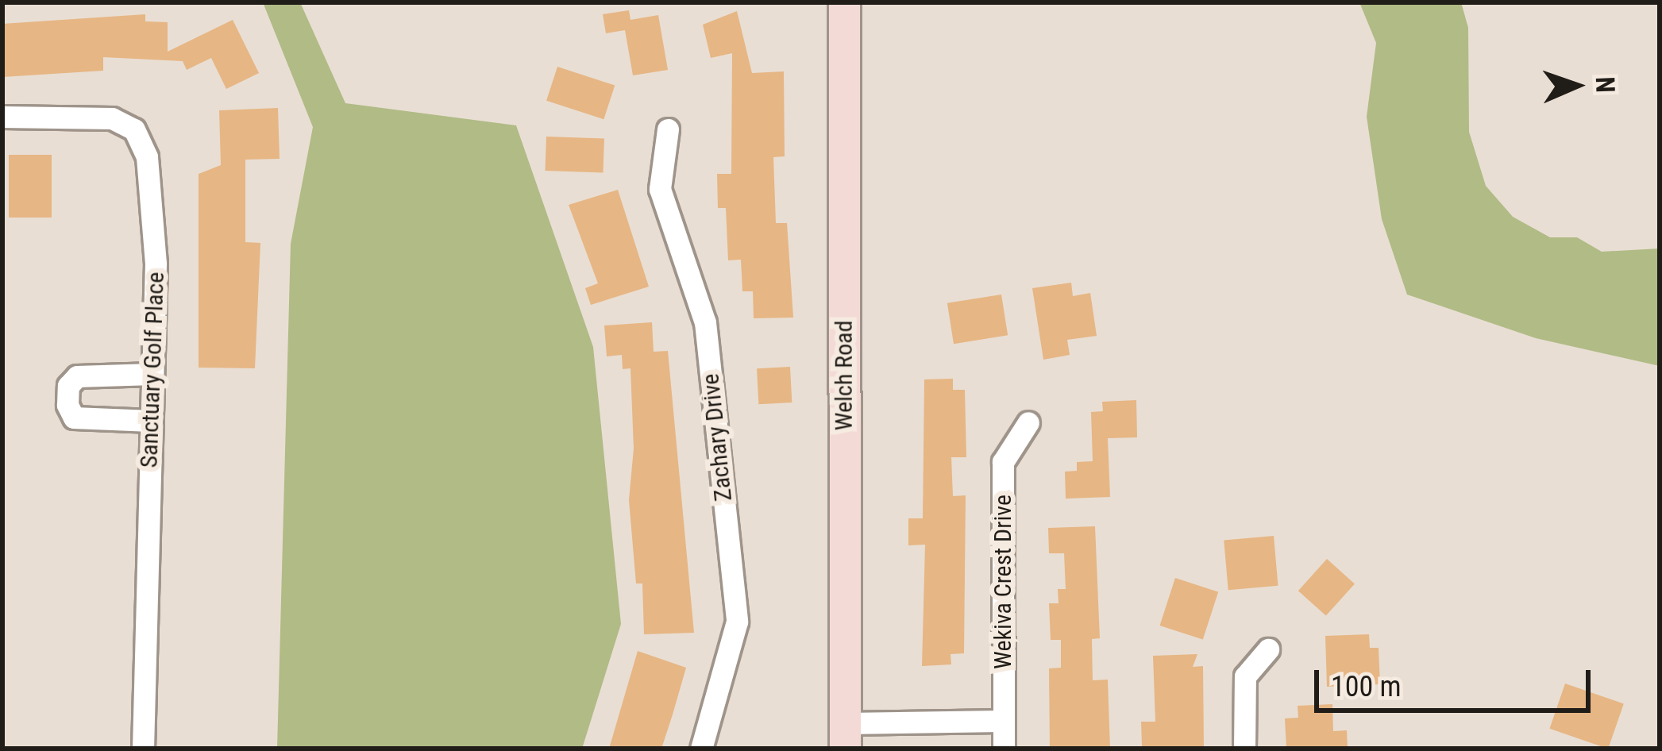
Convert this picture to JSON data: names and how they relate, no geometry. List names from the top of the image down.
{
  "streets": {
    "street": [
      "Sanctuary Golf Place",
      "Welch Road",
      "Zachary Drive",
      "Wekiva Crest Drive"
    ]
  },
  "scale_bar": "100 m",
  "north": "right"
}
